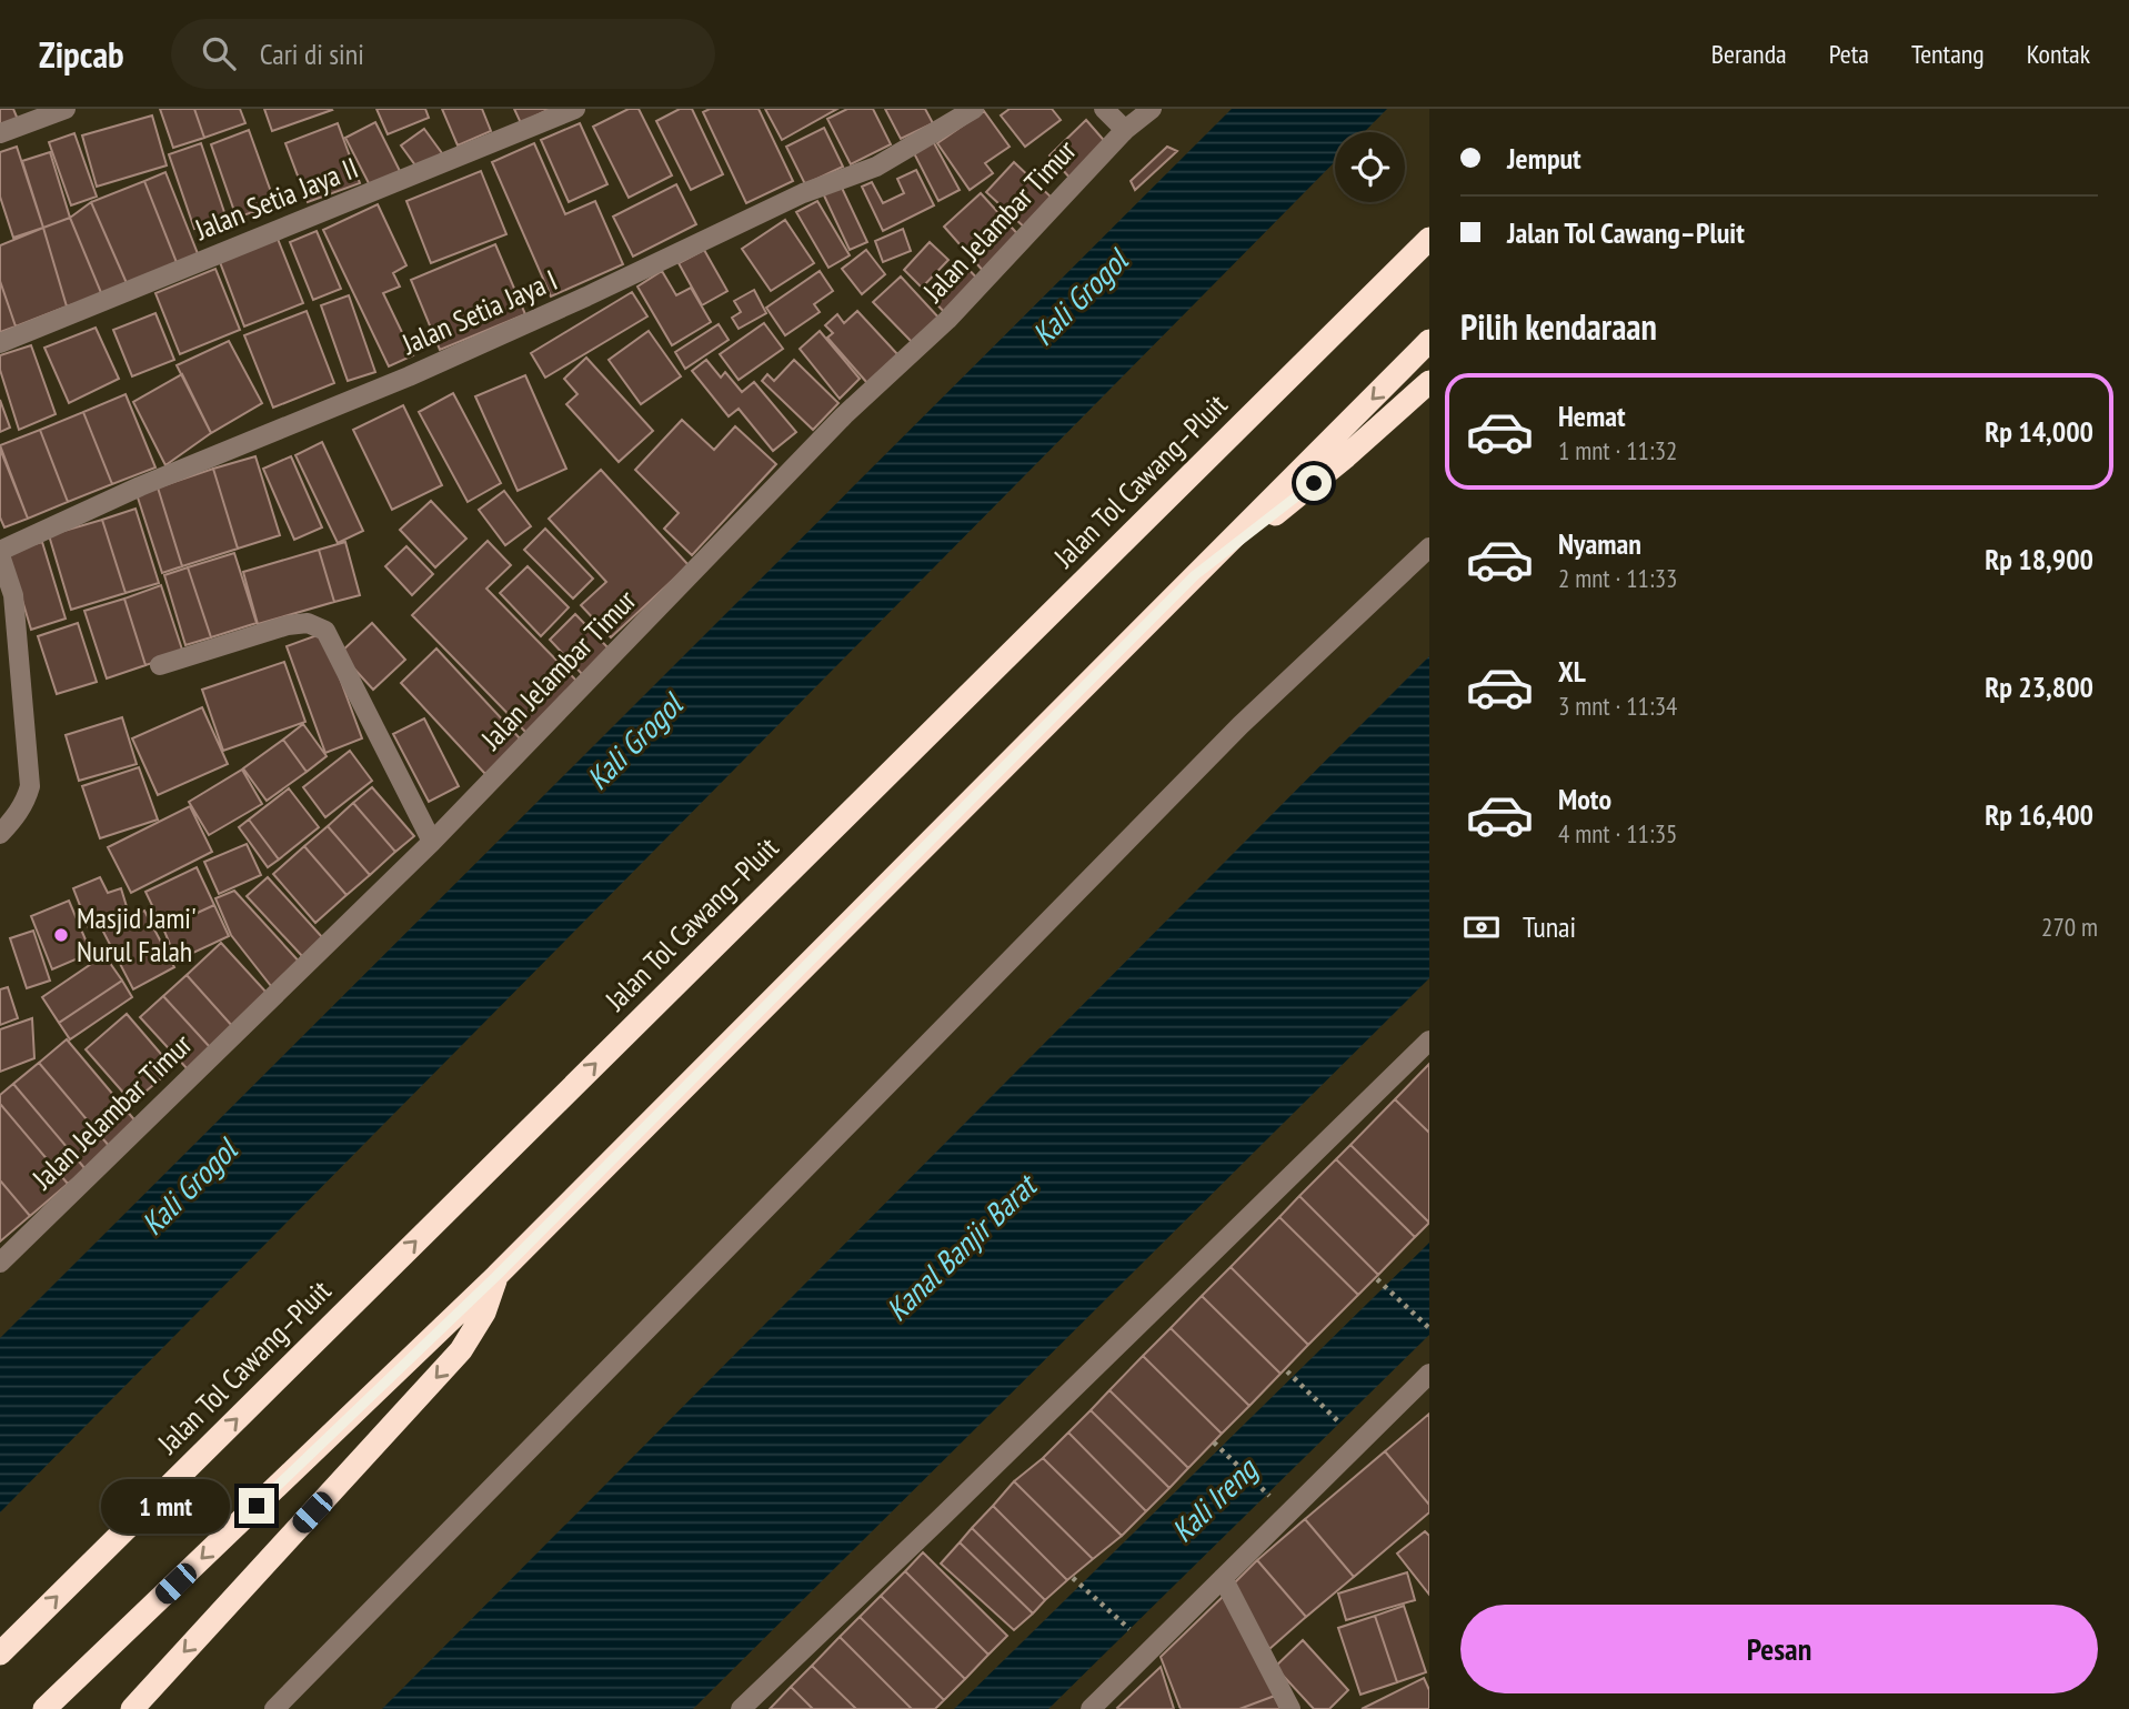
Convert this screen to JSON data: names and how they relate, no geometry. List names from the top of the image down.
{
  "streets": {
    "highway": ["Jalan Tol Cawang–Pluit"],
    "street": ["Jalan Setia Jaya II", "Jalan Jelambar Timur", "Jalan Setia Jaya I"]
  },
  "water": ["Kali Grogol", "Kanal Banjir Barat", "Kali Ireng"],
  "places": ["Masjid Jami' Nurul Falah"],
  "page": {
    "header": "Zipcab",
    "search": "Cari di sini",
    "nav": [
      "Beranda",
      "Peta",
      "Tentang",
      "Kontak"
    ],
    "banner": ["Jemput", "Jalan Tol Cawang–Pluit"],
    "heading": "Pilih kendaraan",
    "list": [
      {
        "name": "Hemat",
        "note": "1 mnt · 11:32",
        "value": "Rp 14,000"
      },
      {
        "name": "Nyaman",
        "note": "2 mnt · 11:33",
        "value": "Rp 18,900"
      },
      {
        "name": "XL",
        "note": "3 mnt · 11:34",
        "value": "Rp 23,800"
      },
      {
        "name": "Moto",
        "note": "4 mnt · 11:35",
        "value": "Rp 16,400"
      }
    ],
    "pay": ["Tunai", "270 m"],
    "bubble": "1 mnt",
    "buttons": "Pesan"
  }
}
